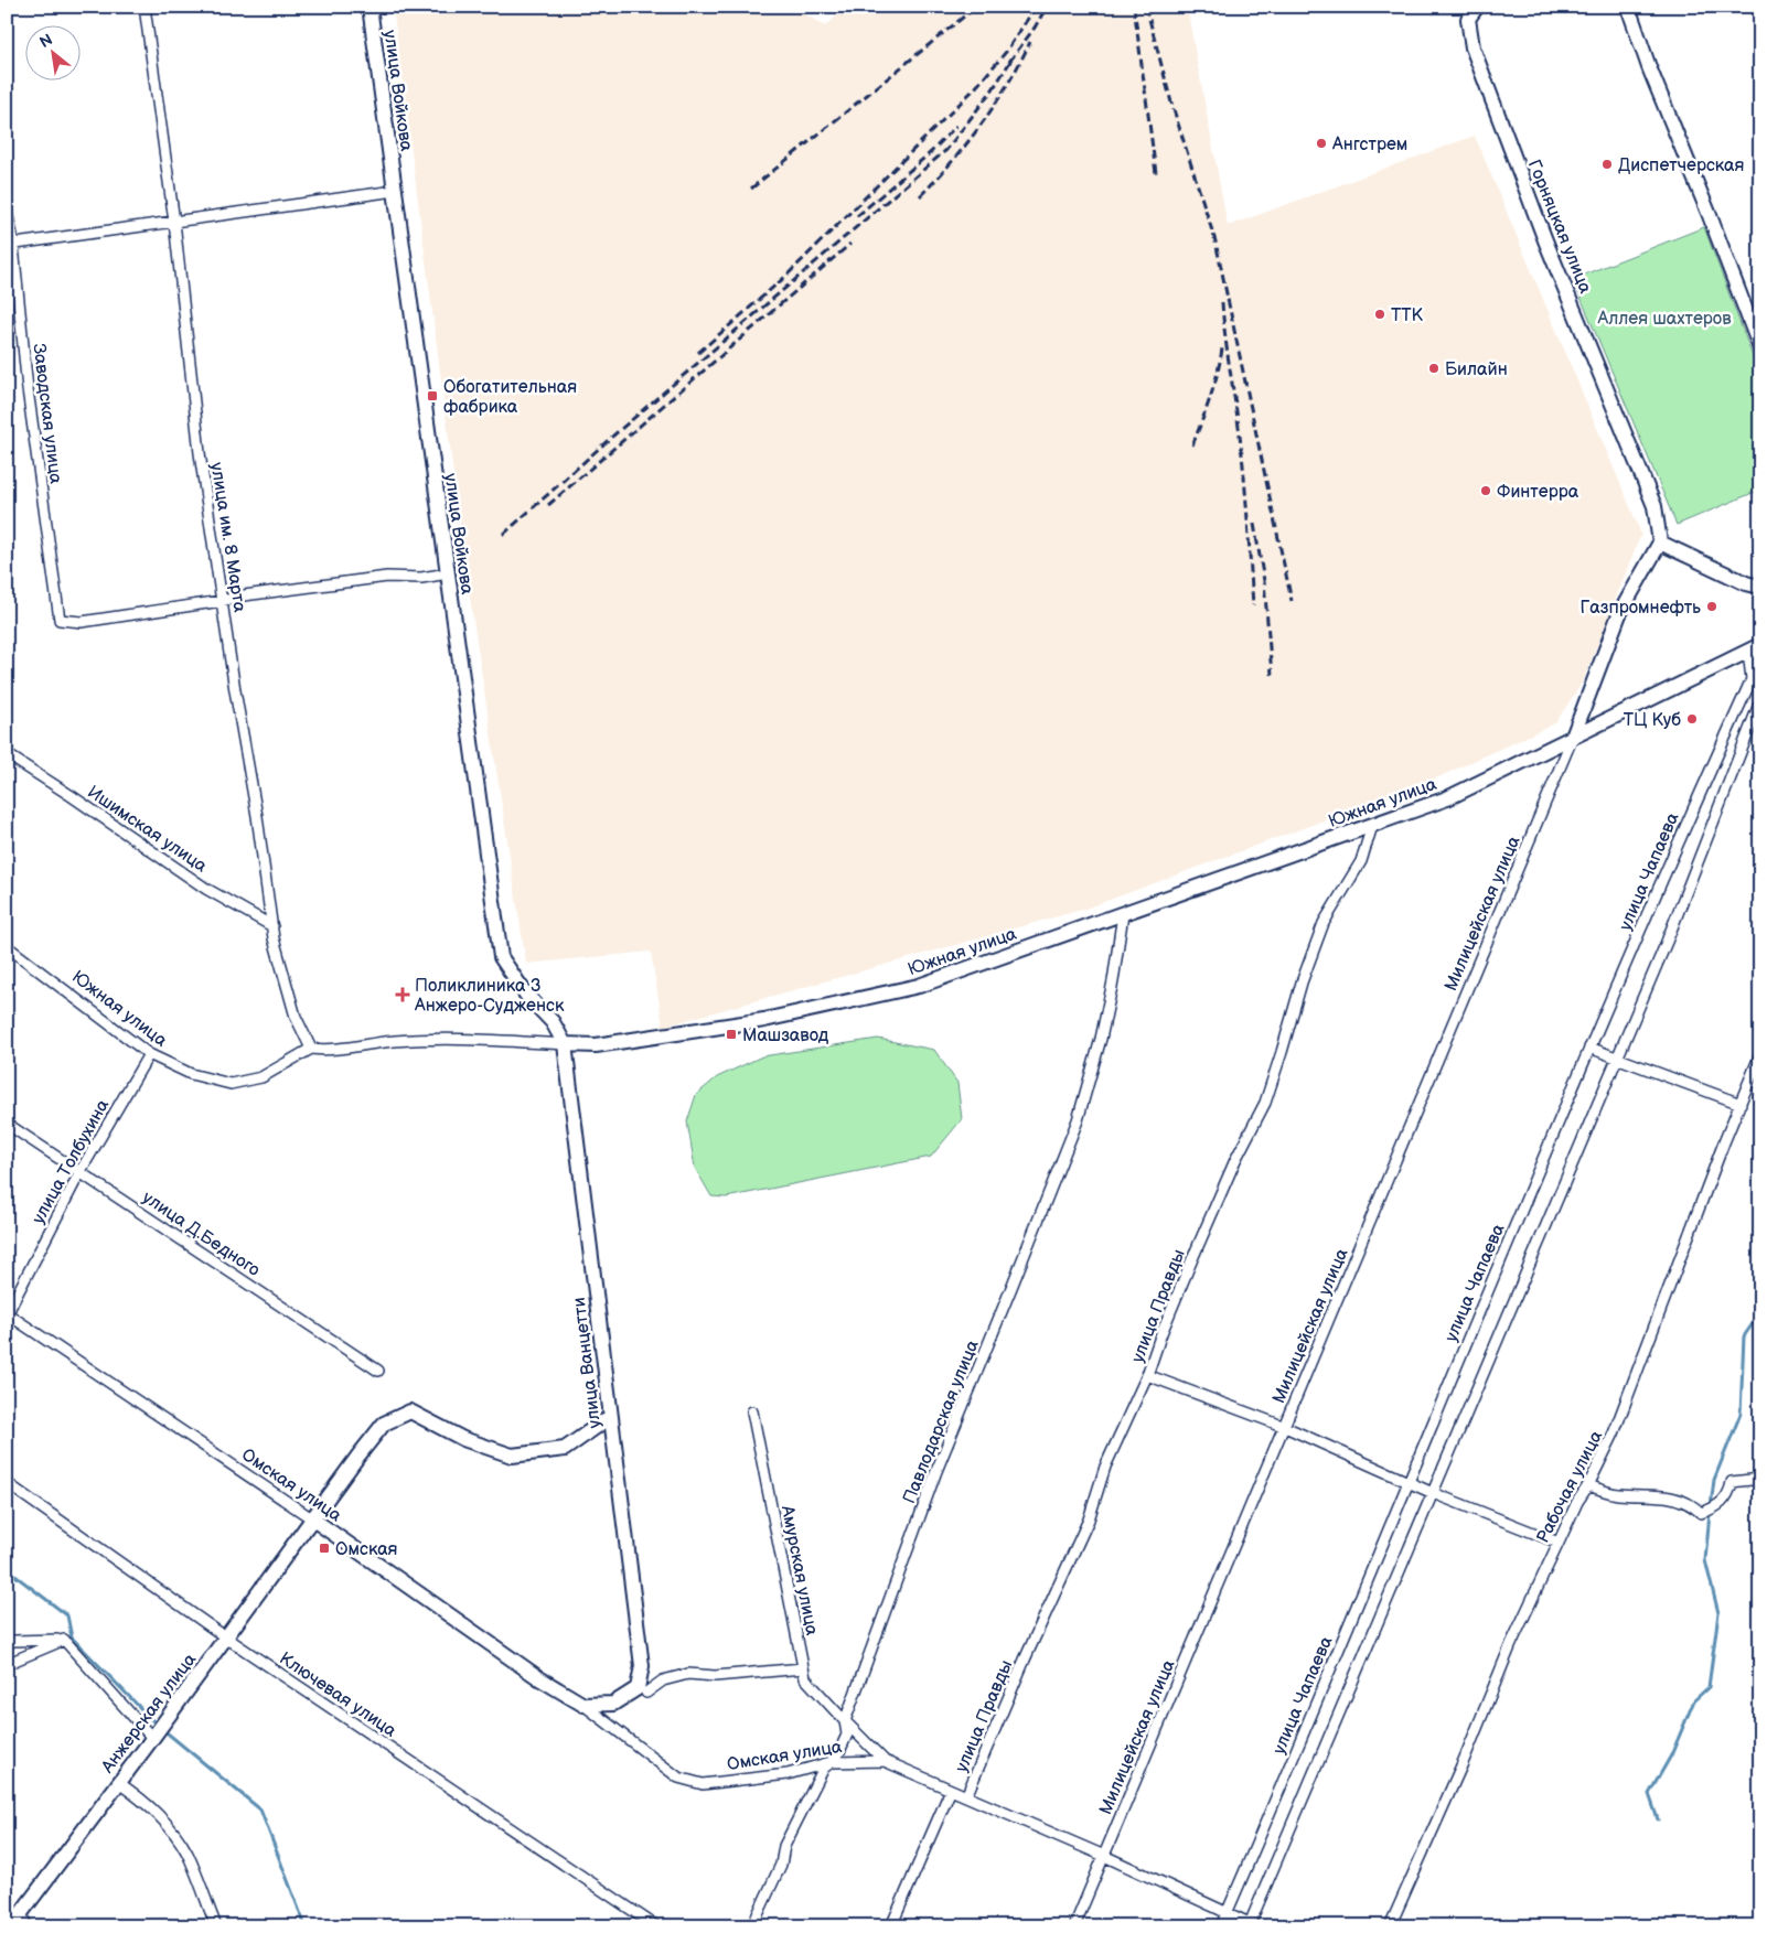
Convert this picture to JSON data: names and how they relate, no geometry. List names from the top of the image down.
{
  "streets": {
    "street": [
      "улица Войкова",
      "Горняцкая улица",
      "Заводская улица",
      "улица им. 8 Марта",
      "Южная улица",
      "Ишимская улица",
      "улица Чапаева",
      "Милицейская улица",
      "улица Толбухина",
      "улица Д.Бедного",
      "улица Правды",
      "улица Ванцетти",
      "Павлодарская улица",
      "Омская улица",
      "Рабочая улица",
      "Амурская улица",
      "Ключевая улица",
      "Анжерская улица"
    ]
  },
  "crossings": [
    ["улица Войкова", "Южная улица"],
    ["улица Войкова", "улица Ванцетти"],
    ["Заводская улица", "улица им. 8 Марта"],
    ["улица им. 8 Марта", "Южная улица"],
    ["улица им. 8 Марта", "Ишимская улица"],
    ["Южная улица", "улица Чапаева"],
    ["Южная улица", "Милицейская улица"],
    ["Южная улица", "улица Толбухина"],
    ["Южная улица", "улица Правды"],
    ["Южная улица", "улица Ванцетти"],
    ["Южная улица", "Павлодарская улица"],
    ["улица Толбухина", "улица Д.Бедного"],
    ["улица Толбухина", "Омская улица"],
    ["улица Ванцетти", "Омская улица"],
    ["улица Ванцетти", "Анжерская улица"],
    ["Павлодарская улица", "Омская улица"],
    ["Павлодарская улица", "Амурская улица"],
    ["Омская улица", "Амурская улица"],
    ["Омская улица", "Анжерская улица"],
    ["Ключевая улица", "Анжерская улица"]
  ],
  "parks": ["Аллея шахтеров"],
  "places": {
    "other": [
      "Ангстрем",
      "Диспетчерская",
      "ТТК",
      "Билайн",
      "Финтерра",
      "Газпромнефть",
      "ТЦ Куб"
    ],
    "transit": ["Обогатительная фабрика", "Машзавод", "Омская"],
    "health": ["Поликлиника 3 Анжеро-Судженск"]
  },
  "north": "top left"
}
